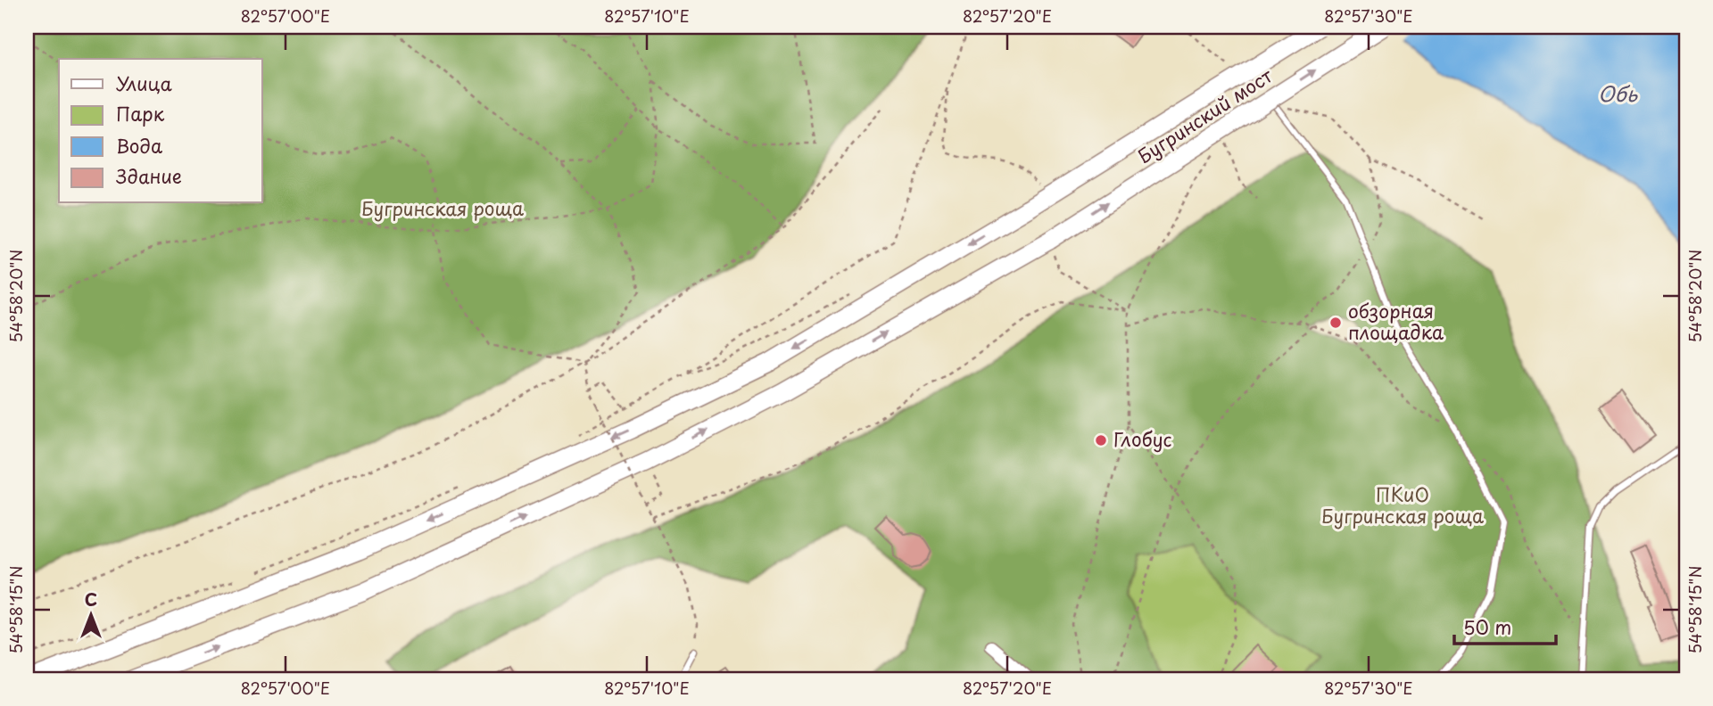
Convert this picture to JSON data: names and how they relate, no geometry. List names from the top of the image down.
{
  "streets": {
    "main road": ["Бугринский мост"]
  },
  "water": ["Обь"],
  "parks": ["Бугринская роща", "ПКиО Бугринская роща"],
  "places": ["обзорная площадка", "Глобус"],
  "legend": [
    "Улица",
    "Парк",
    "Вода",
    "Здание"
  ],
  "scale_bar": "50 m",
  "north": "top",
  "coordinates": [
    "82°57'00\"E",
    "82°57'10\"E",
    "82°57'20\"E",
    "82°57'30\"E",
    "54°58'20\"N",
    "54°58'15\"N"
  ]
}
